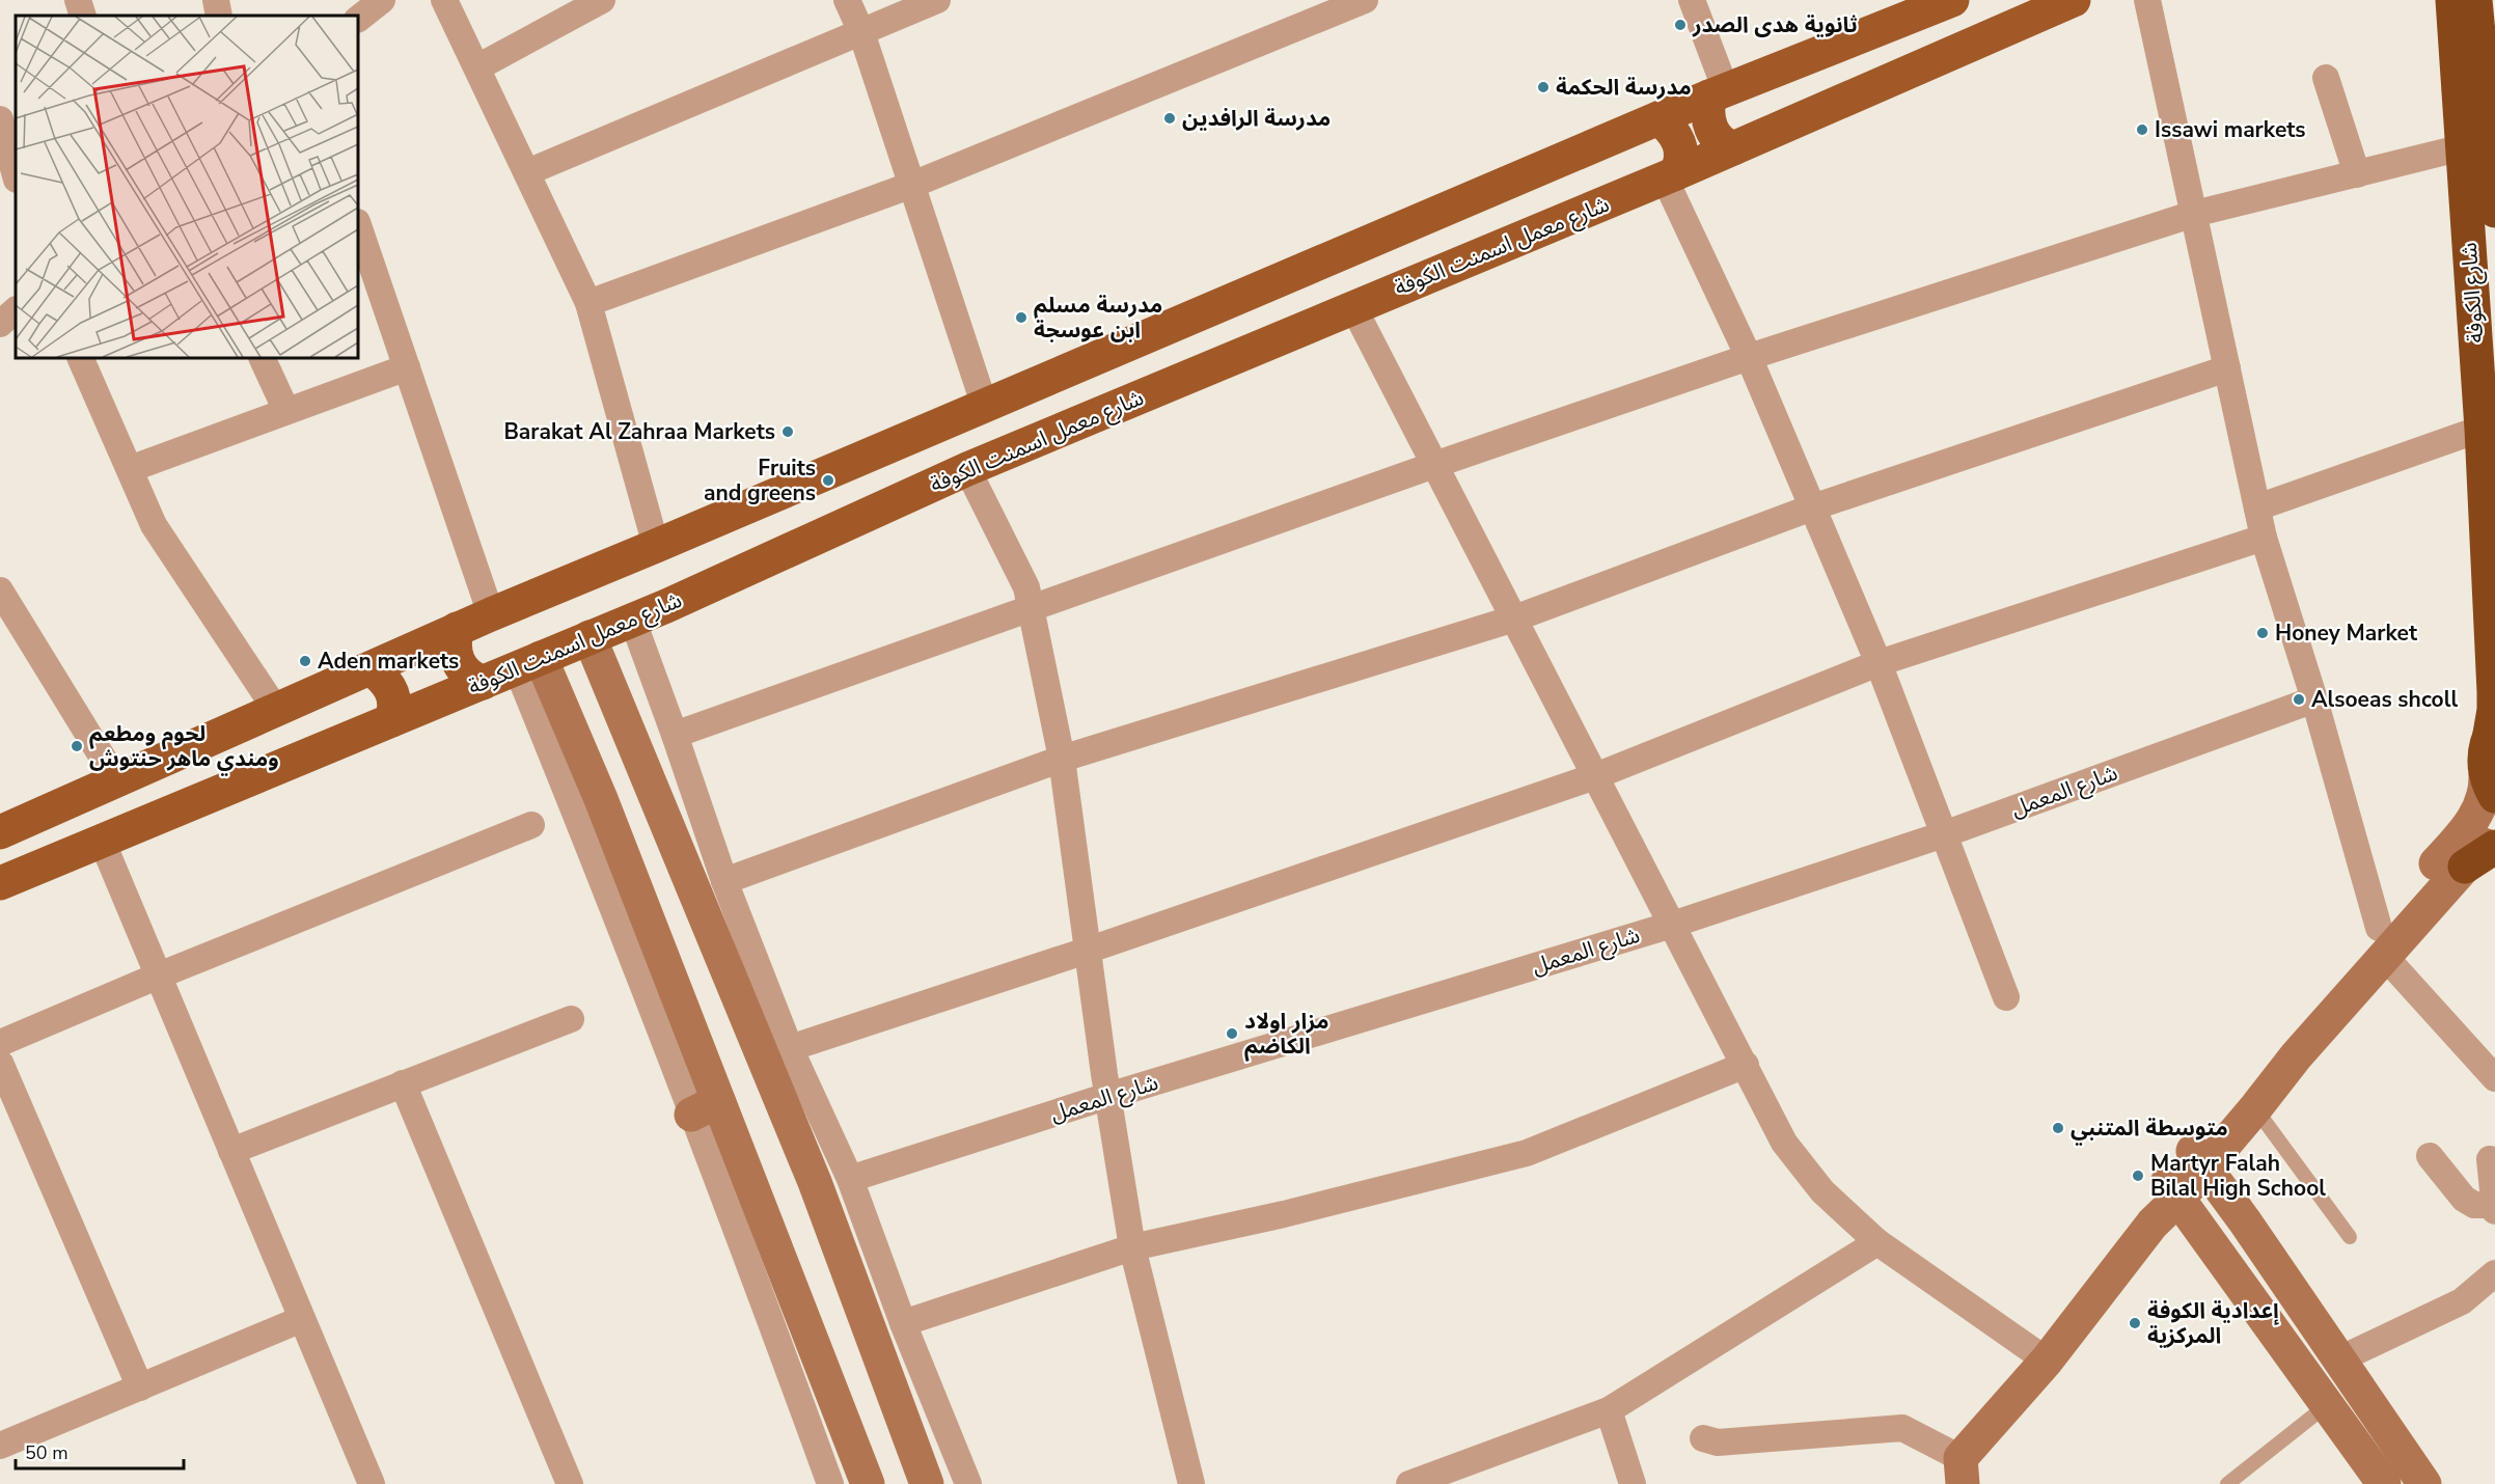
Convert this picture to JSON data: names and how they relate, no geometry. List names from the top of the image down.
{
  "streets": {
    "highway": ["شارع الكوفة"],
    "main road": ["شارع معمل اسمنت الكوفة"],
    "street": ["شارع المعمل"]
  },
  "places": [
    "ثانوية هدى الصدر",
    "مدرسة الحكمة",
    "مدرسة الرافدين",
    "Issawi markets",
    "مدرسة مسلم ابن عوسجة",
    "Barakat Al Zahraa Markets",
    "Fruits and greens",
    "Honey Market",
    "Aden markets",
    "Alsoeas shcoll",
    "لحوم ومطعم ومندي ماهر حنتوش",
    "مزار اولاد الكاضم",
    "متوسطة المتنبي",
    "Martyr Falah Bilal High School",
    "إعدادية الكوفة المركزية"
  ],
  "scale_bar": "50 m"
}
